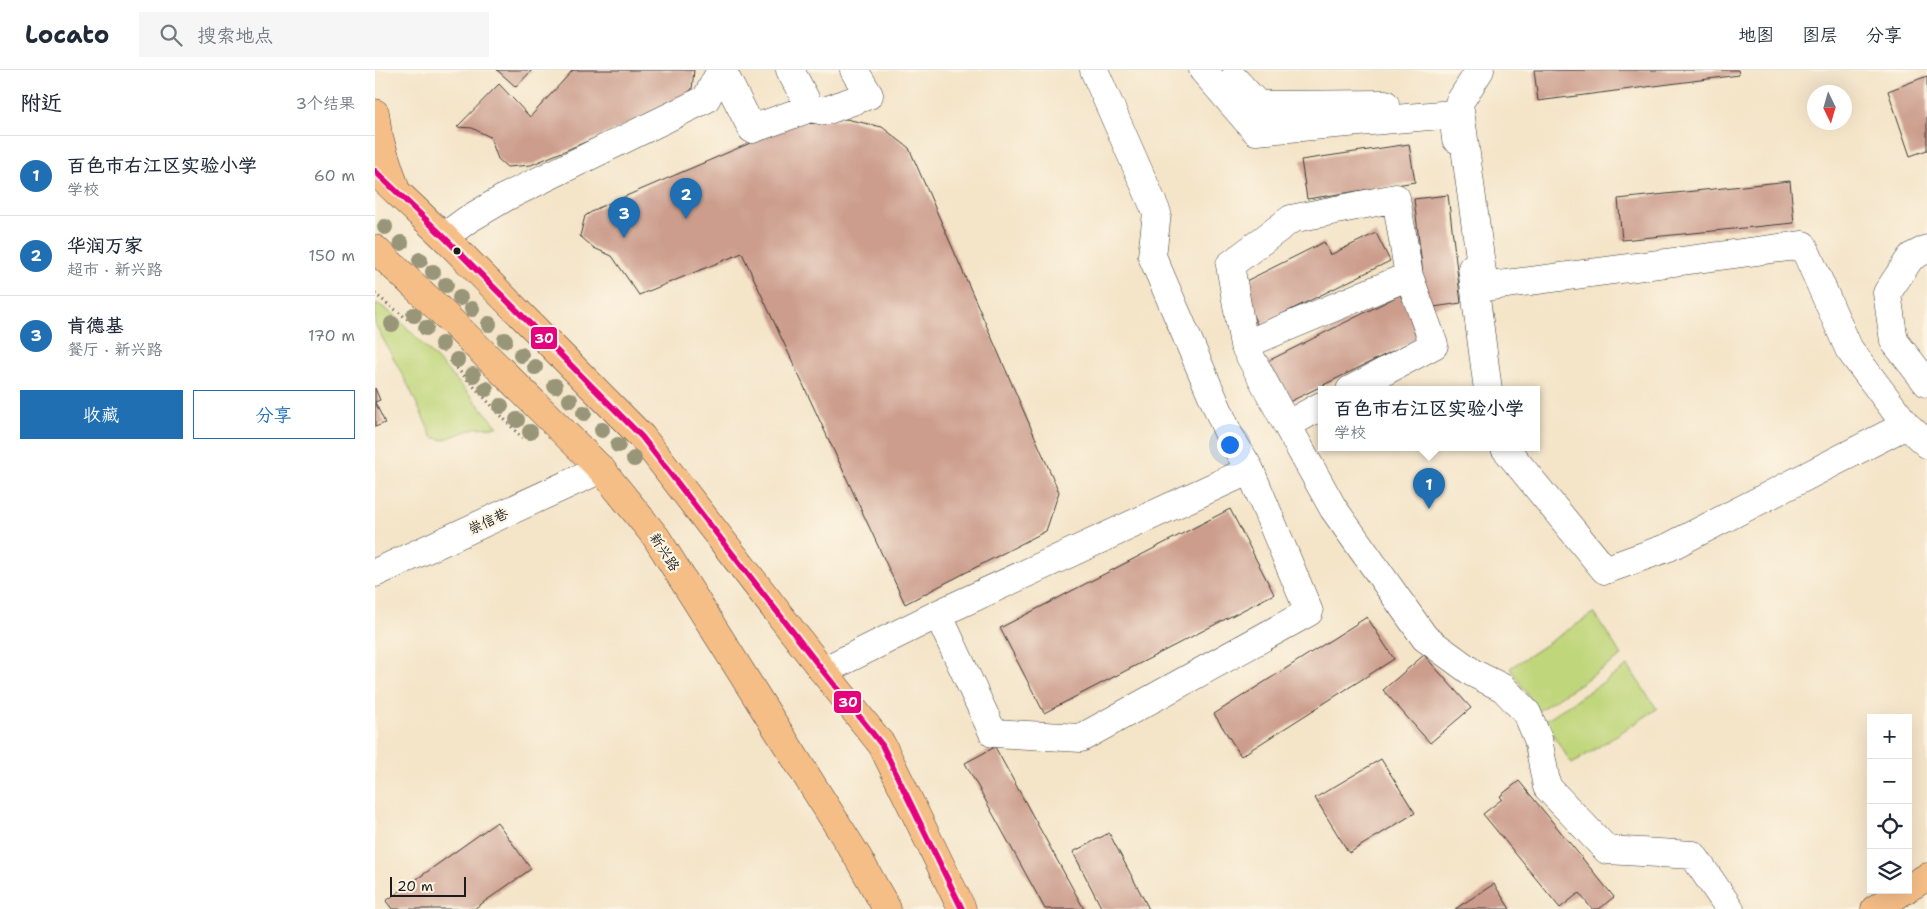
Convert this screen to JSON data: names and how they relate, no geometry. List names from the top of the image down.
{
  "streets": {
    "main road": ["新兴路"],
    "street": ["崇信巷"]
  },
  "crossings": [
    ["崇信巷", "新兴路"]
  ],
  "lines": ["transit line 30"],
  "scale_bar": "20 m",
  "north": "bottom",
  "page": {
    "header": "Locato",
    "search": "搜索地点",
    "nav": ["地图", "图层", "分享"],
    "heading": ["附近", "3个结果"],
    "list": [
      {
        "mark": "1",
        "name": "百色市右江区实验小学",
        "note": "学校",
        "value": "60 m"
      },
      {
        "mark": "2",
        "name": "华润万家",
        "note": "超市 · 新兴路",
        "value": "150 m"
      },
      {
        "mark": "3",
        "name": "肯德基",
        "note": "餐厅 · 新兴路",
        "value": "170 m"
      }
    ],
    "pins": ["2", "3", "1"],
    "buttons": ["收藏", "分享"],
    "popup": ["百色市右江区实验小学", "学校"],
    "map_buttons": ["+", "−"],
    "scale": "20 m"
  }
}
